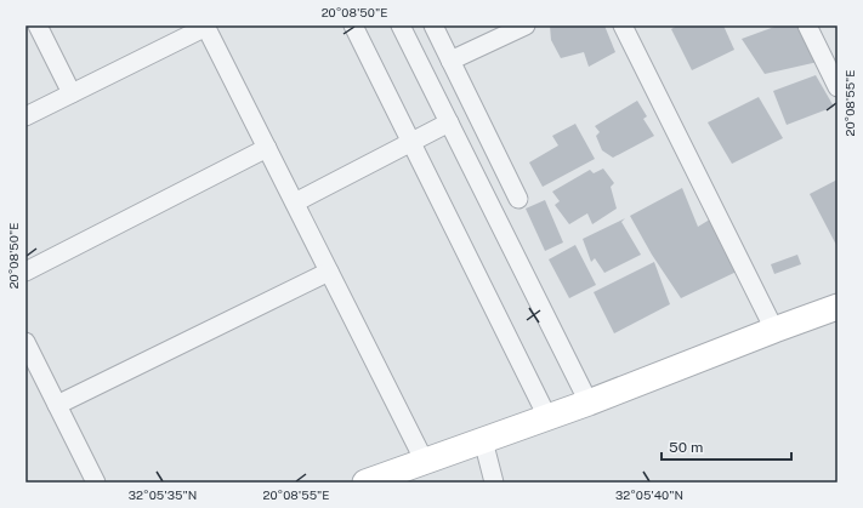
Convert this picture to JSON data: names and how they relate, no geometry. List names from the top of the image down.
{
  "scale_bar": "50 m",
  "coordinates": [
    "20°08'50\"E",
    "20°08'55\"E",
    "32°05'35\"N",
    "32°05'40\"N"
  ]
}
